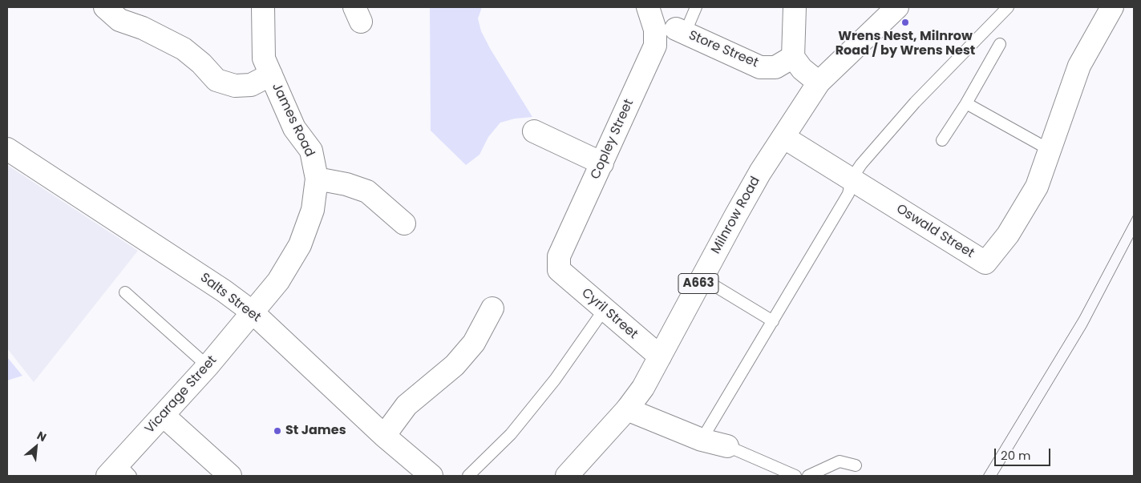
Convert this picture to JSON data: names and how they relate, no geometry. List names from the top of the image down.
{
  "streets": {
    "street": [
      "Store Street",
      "James Road",
      "Copley Street",
      "Milnrow Road",
      "Oswald Street",
      "A663",
      "Salts Street",
      "Cyril Street",
      "Vicarage Street"
    ]
  },
  "crossings": [
    ["James Road", "Salts Street"],
    ["James Road", "Vicarage Street"],
    ["Copley Street", "Cyril Street"],
    ["Milnrow Road", "Oswald Street"],
    ["Milnrow Road", "Cyril Street"],
    ["Salts Street", "Vicarage Street"]
  ],
  "places": ["Wrens Nest, Milnrow Road / by Wrens Nest", "St James"],
  "scale_bar": "20 m",
  "north": "top right"
}
